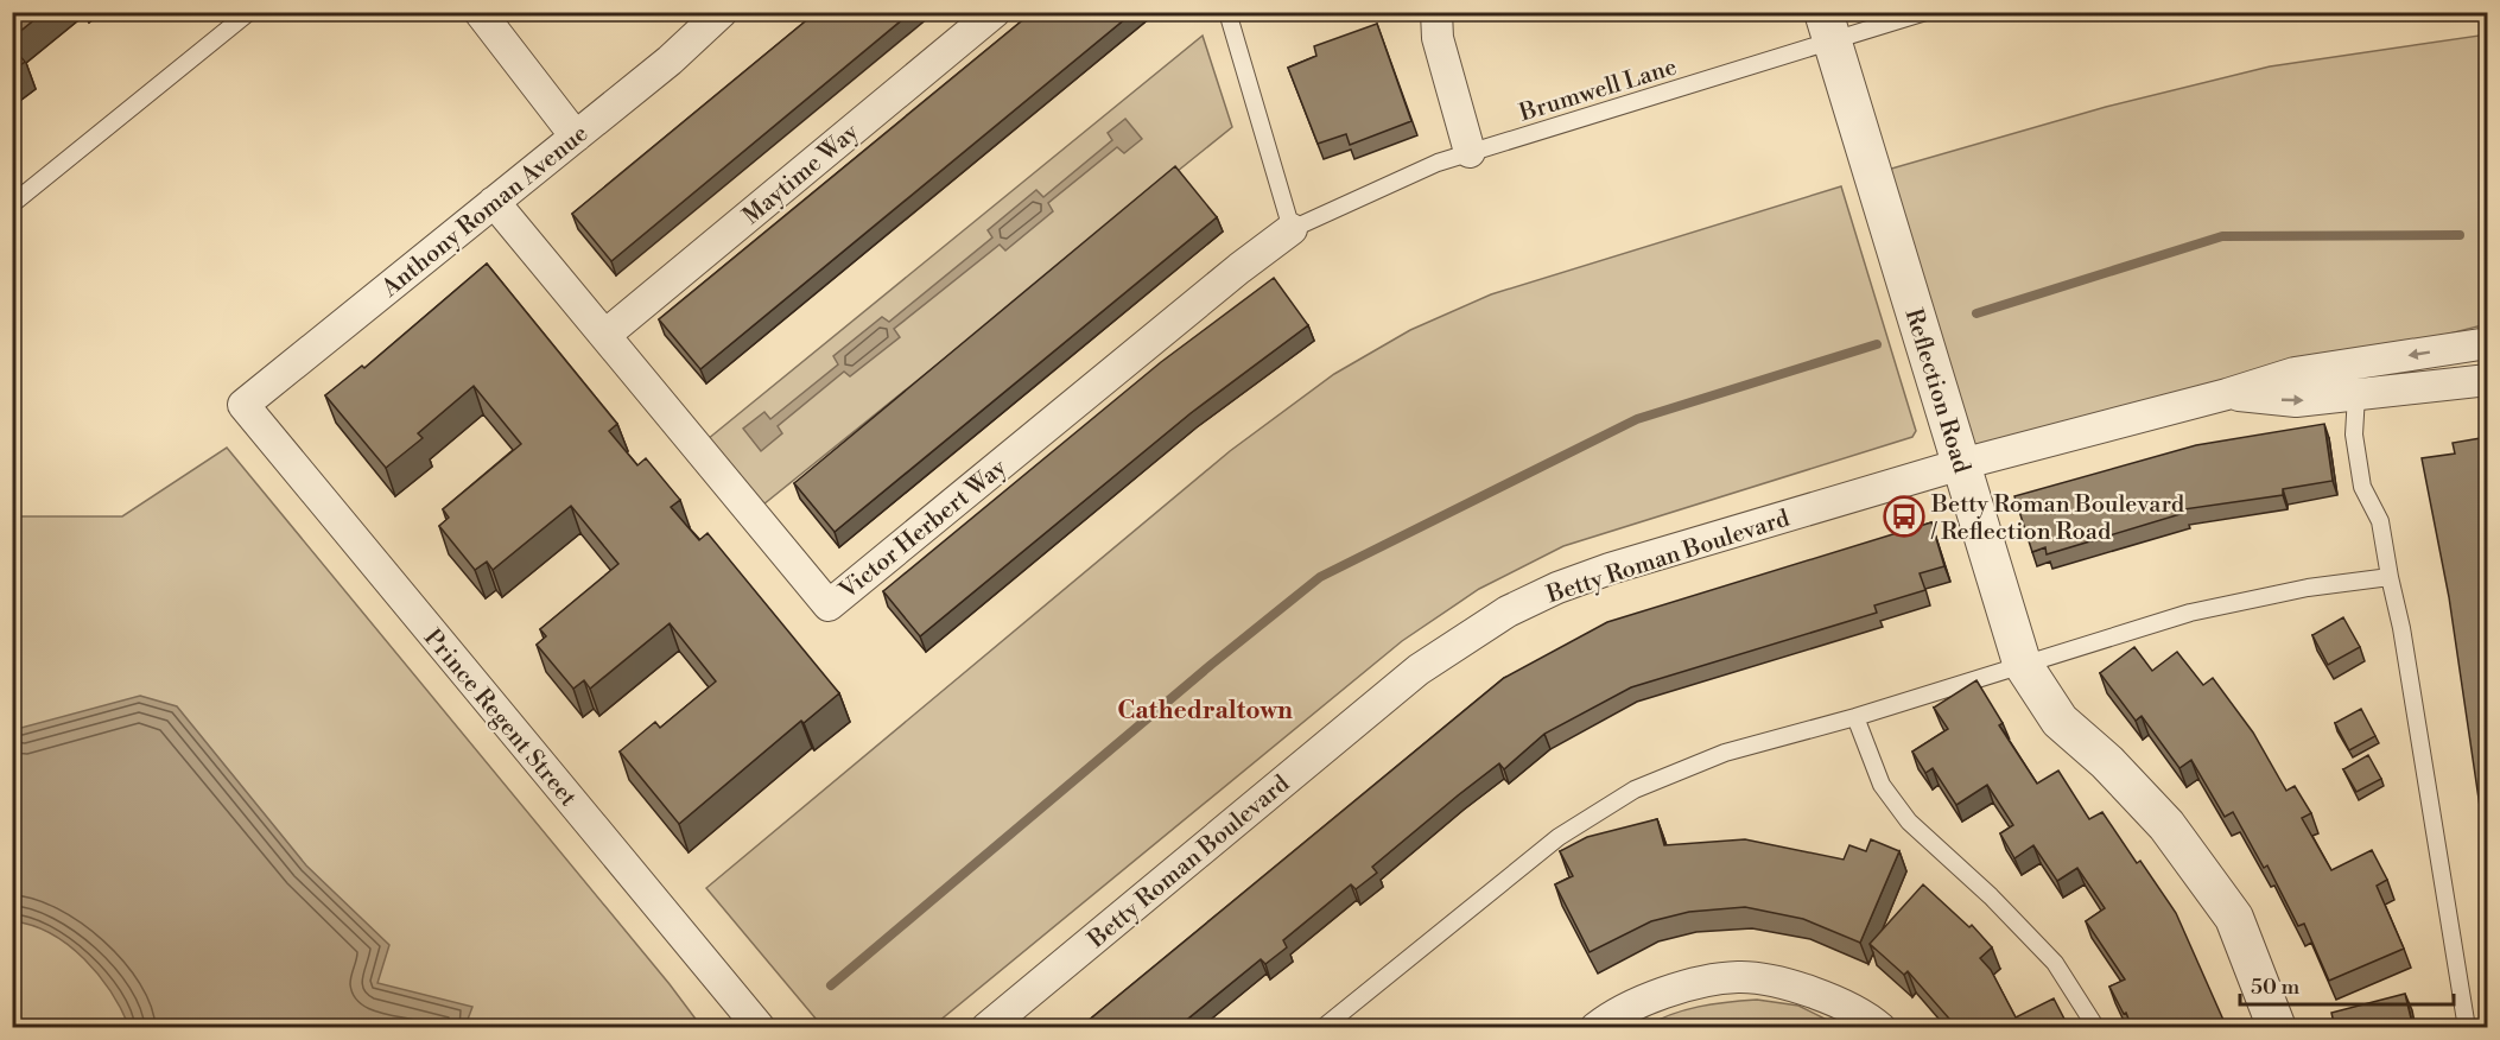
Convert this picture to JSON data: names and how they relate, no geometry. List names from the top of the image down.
{
  "streets": {
    "street": [
      "Maytime Way",
      "Anthony Roman Avenue",
      "Reflection Road",
      "Victor Herbert Way",
      "Betty Roman Boulevard",
      "Prince Regent Street"
    ],
    "lane": ["Brumwell Lane"]
  },
  "crossings": [
    ["Brumwell Lane", "Reflection Road"],
    ["Brumwell Lane", "Victor Herbert Way"],
    ["Maytime Way", "Victor Herbert Way"],
    ["Anthony Roman Avenue", "Victor Herbert Way"],
    ["Anthony Roman Avenue", "Prince Regent Street"],
    ["Reflection Road", "Betty Roman Boulevard"]
  ],
  "districts": ["Cathedraltown"],
  "places": {
    "bus stop": ["Betty Roman Boulevard / Reflection Road"]
  },
  "scale_bar": "50 m"
}
